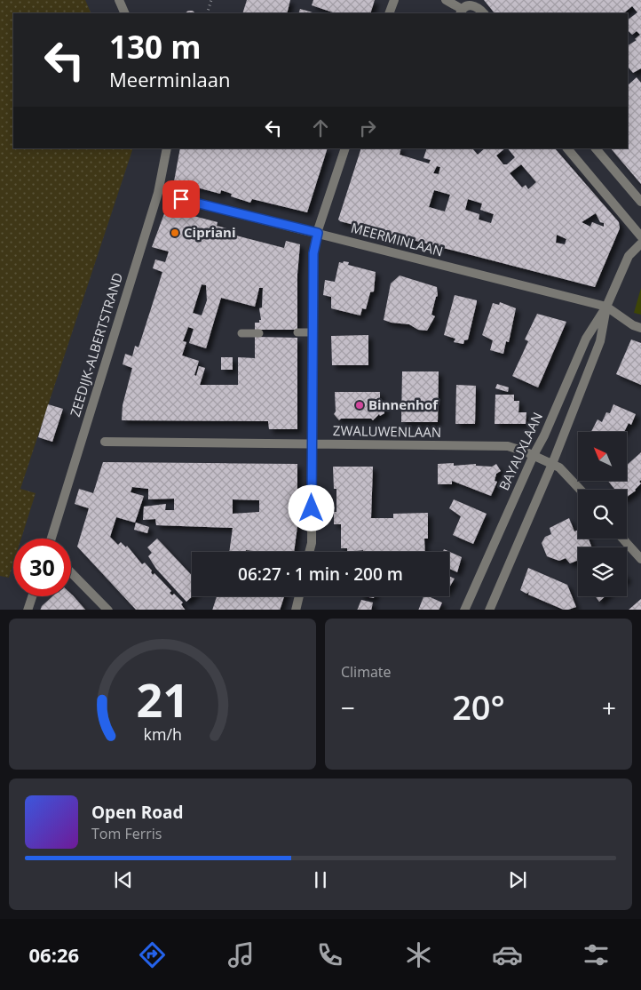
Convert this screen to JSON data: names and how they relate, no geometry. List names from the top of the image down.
{
  "streets": {
    "street": [
      "MEERMINLAAN",
      "ZEEDIJK-ALBERTSTRAND",
      "ZWALUWENLAAN",
      "BAYAUXLAAN"
    ]
  },
  "crossings": [
    ["MEERMINLAAN", "BAYAUXLAAN"],
    ["ZWALUWENLAAN", "BAYAUXLAAN"]
  ],
  "places": ["Cipriani", "Binnenhof"],
  "north": "top left",
  "page": {
    "turn": ["130 m", "Meerminlaan"],
    "limit": "30",
    "trip": "06:27 · 1 min · 200 m",
    "tile": "Climate",
    "heat": ["−", "20°", "+"],
    "song": ["Open Road", "Tom Ferris"],
    "tabs": "06:26",
    "gauge": ["21", "km/h"]
  }
}
